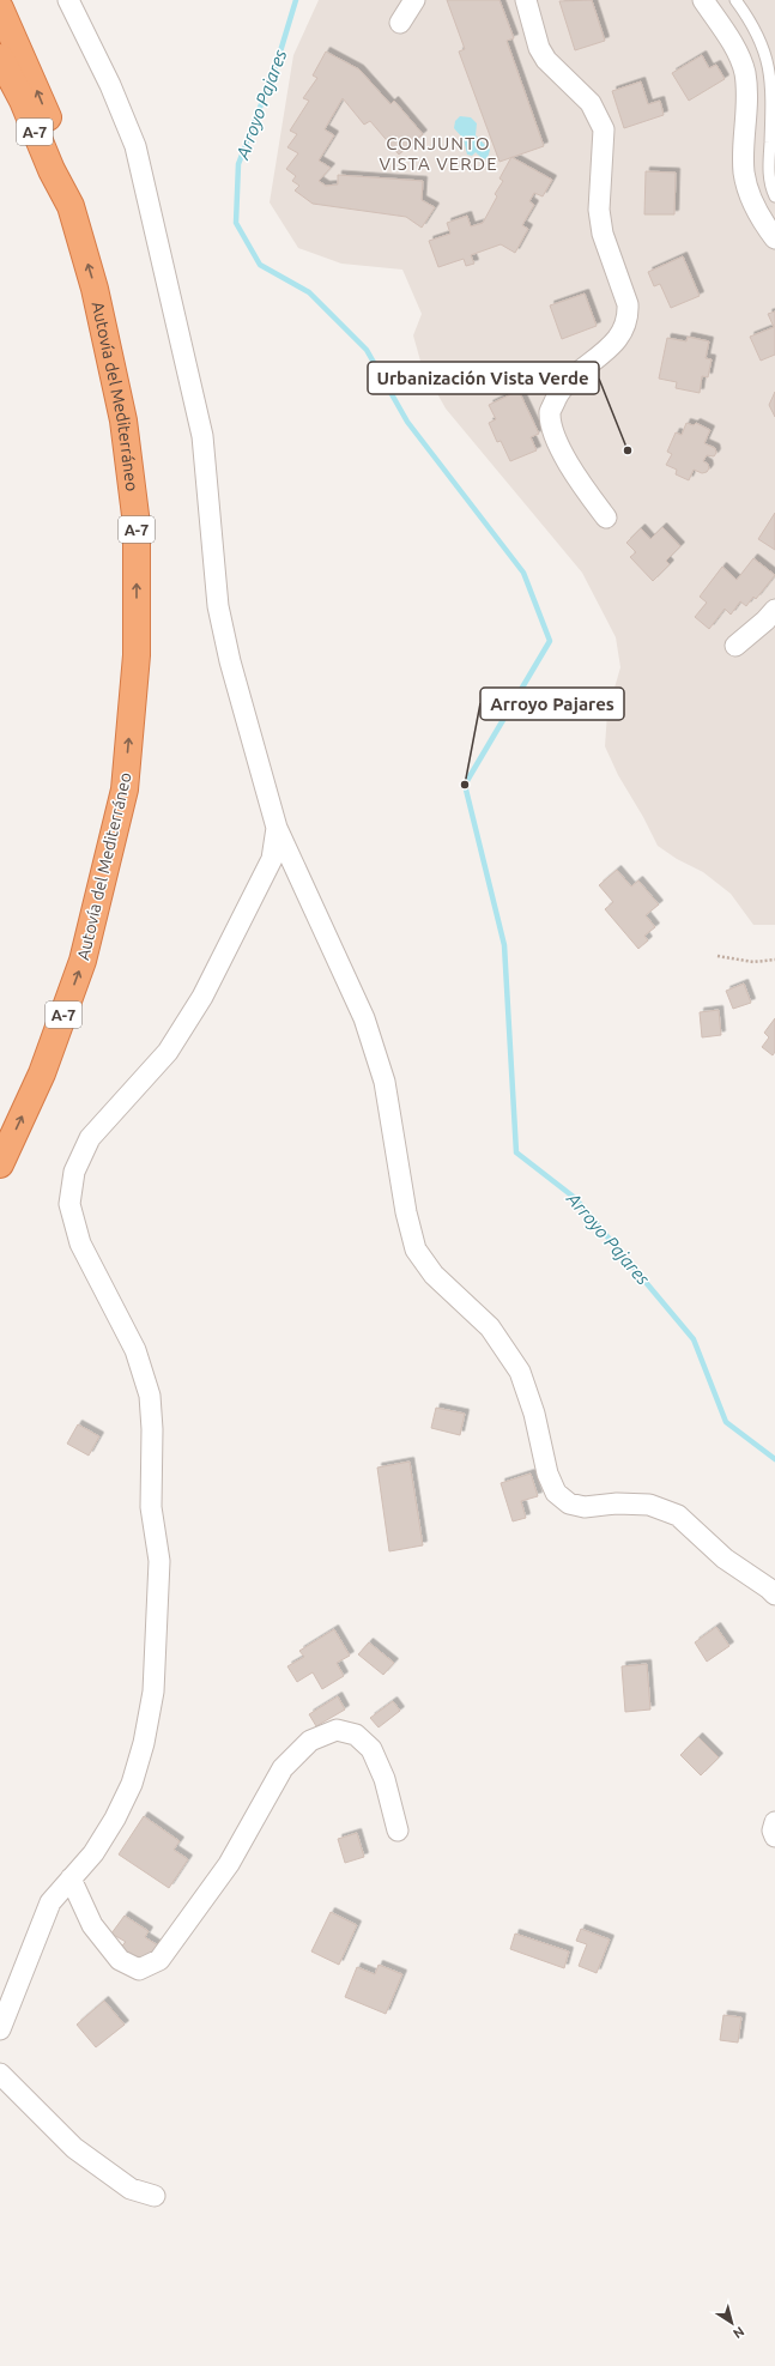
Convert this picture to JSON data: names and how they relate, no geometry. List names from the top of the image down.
{
  "streets": {
    "highway": ["A-7", "Autovía del Mediterráneo"]
  },
  "one_way": ["Autovía del Mediterráneo"],
  "districts": ["CONJUNTO VISTA VERDE"],
  "water": ["Arroyo Pajares"],
  "places": ["Urbanización Vista Verde", "Arroyo Pajares"],
  "north": "bottom right"
}
